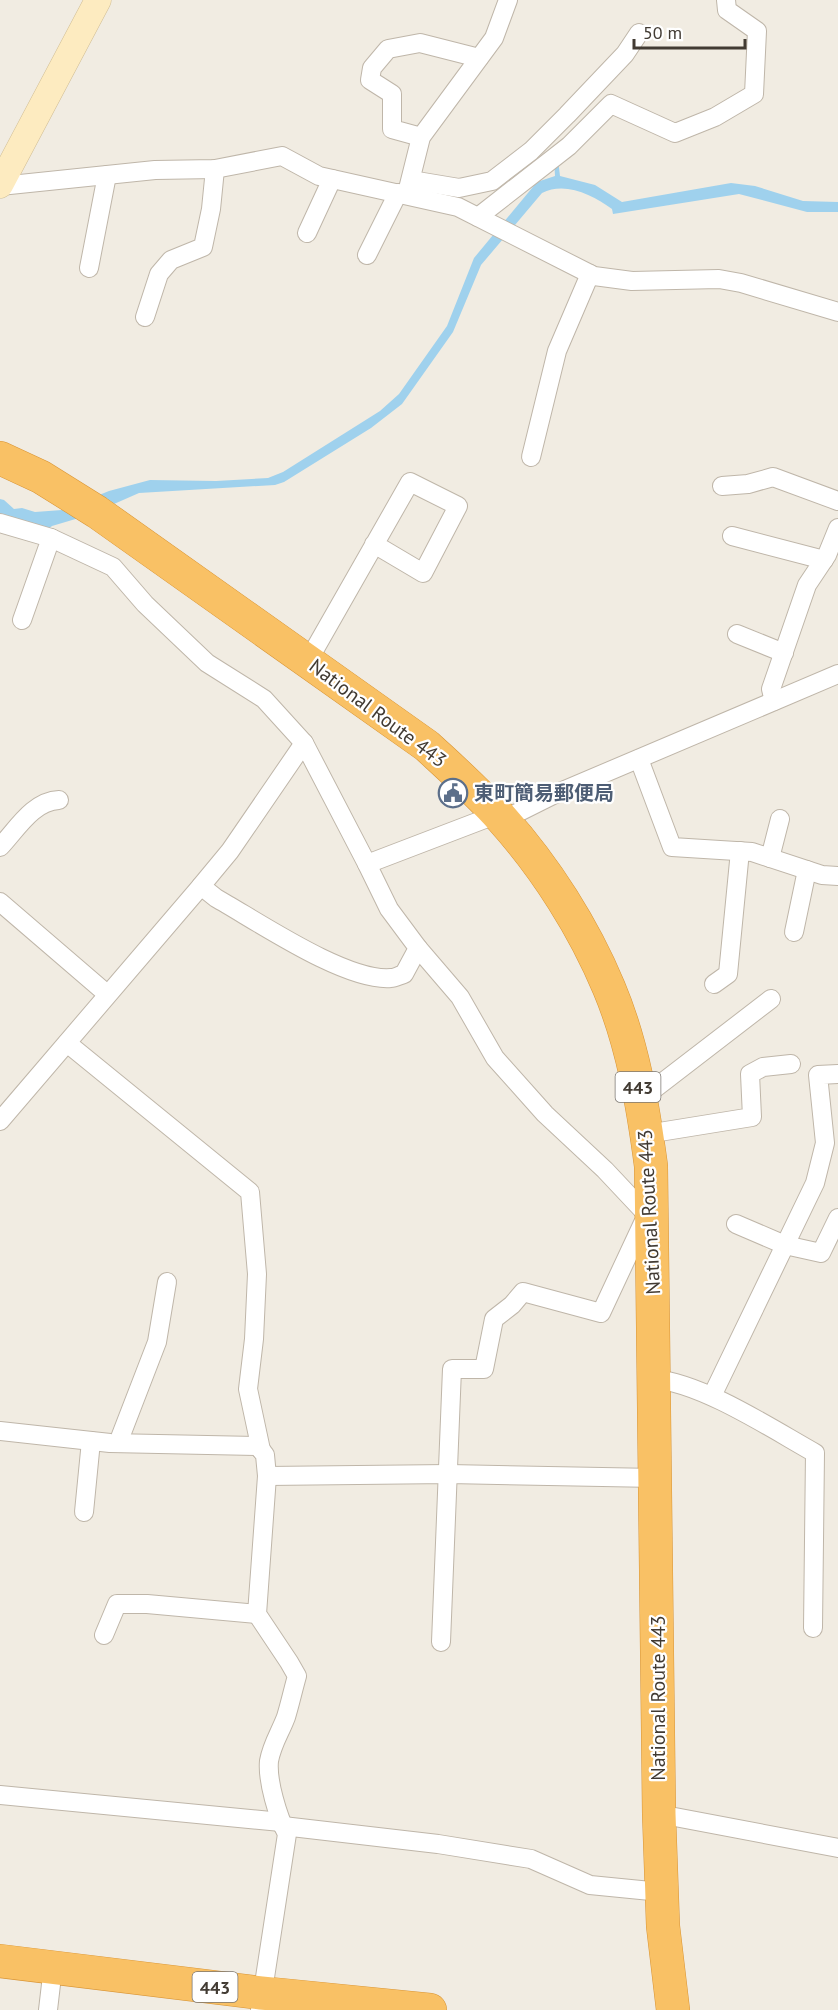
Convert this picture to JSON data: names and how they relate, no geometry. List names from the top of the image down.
{
  "streets": {
    "highway": ["National Route 443", "443"]
  },
  "places": {
    "public building": ["東町簡易郵便局"]
  },
  "scale_bar": "50 m"
}
